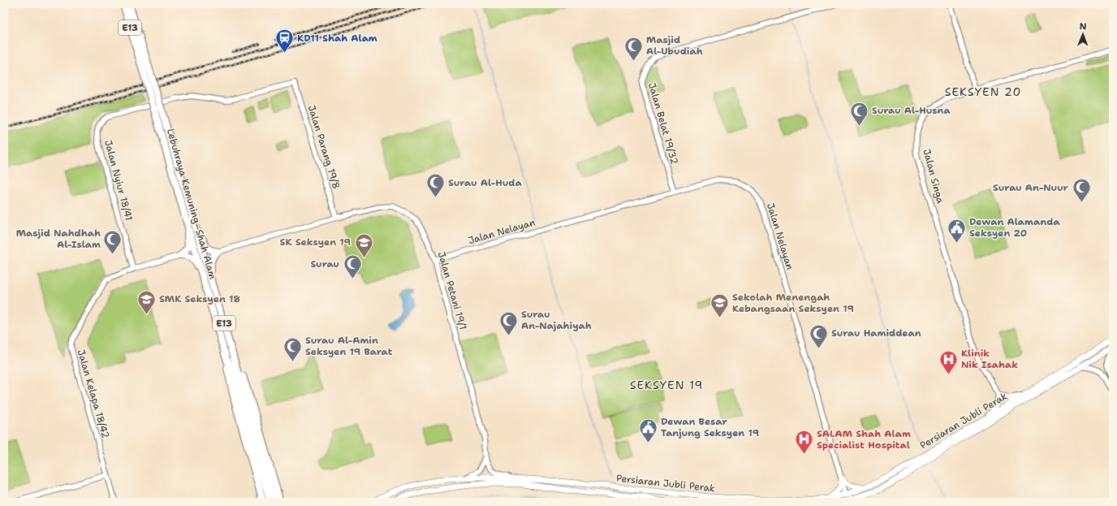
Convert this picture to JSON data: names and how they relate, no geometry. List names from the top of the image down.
{
  "streets": {
    "highway": ["E13", "Lebuhraya Kemuning–Shah Alam"],
    "main road": ["Persiaran Jubli Perak"],
    "street": [
      "Jalan Belat 19/32",
      "Jalan Parang 19/8",
      "Jalan Singa",
      "Jalan Nyiur 18/41",
      "Jalan Nelayan",
      "Jalan Petani 19/1",
      "Jalan Kelapa 18/42"
    ]
  },
  "crossings": [
    ["Jalan Belat 19/32", "Jalan Nelayan"],
    ["Jalan Parang 19/8", "Jalan Nyiur 18/41"],
    ["Jalan Parang 19/8", "Jalan Petani 19/1"],
    ["Jalan Nyiur 18/41", "Jalan Kelapa 18/42"],
    ["Jalan Nelayan", "Jalan Petani 19/1"],
    ["Jalan Nelayan", "Persiaran Jubli Perak"]
  ],
  "districts": ["SEKSYEN 20", "SEKSYEN 19"],
  "places": {
    "station": ["KD11 Shah Alam"],
    "mosque": [
      "Masjid Al-Ubudiah",
      "Surau Al-Husna",
      "Surau Al-Huda",
      "Surau An-Nuur",
      "Masjid Nahdhah Al-Islam",
      "Surau",
      "Surau An-Najahiyah",
      "Surau Hamiddean",
      "Surau Al-Amin Seksyen 19 Barat"
    ],
    "public building": ["Dewan Alamanda Seksyen 20", "Dewan Besar Tanjung Seksyen 19"],
    "school or university": ["SK Seksyen 19", "SMK Seksyen 18", "Sekolah Menengah Kebangsaan Seksyen 19"],
    "hospital": ["Klinik Nik Isahak", "SALAM Shah Alam Specialist Hospital"]
  },
  "north": "top"
}
